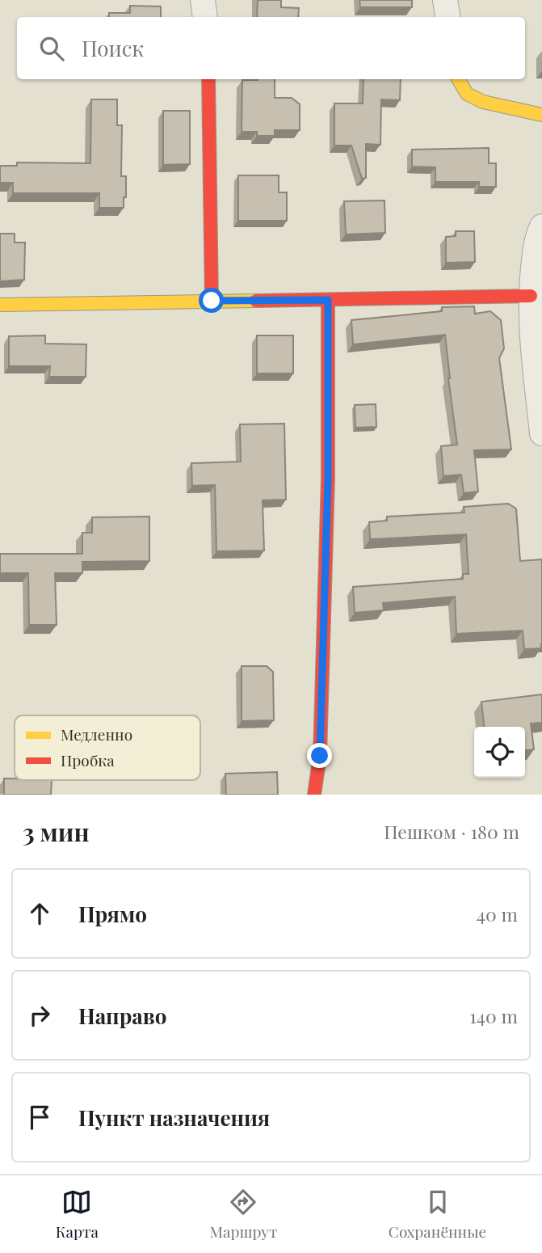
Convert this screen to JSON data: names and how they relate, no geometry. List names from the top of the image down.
{
  "legend": ["Медленно", "Пробка"],
  "page": {
    "search": "Поиск",
    "heading": ["3 мин", "Пешком · 180 m"],
    "list": [
      ["Прямо", "40 m"],
      ["Направо", "140 m"],
      "Пункт назначения"
    ],
    "nav": ["Карта", "Маршрут", "Сохранённые"]
  }
}
